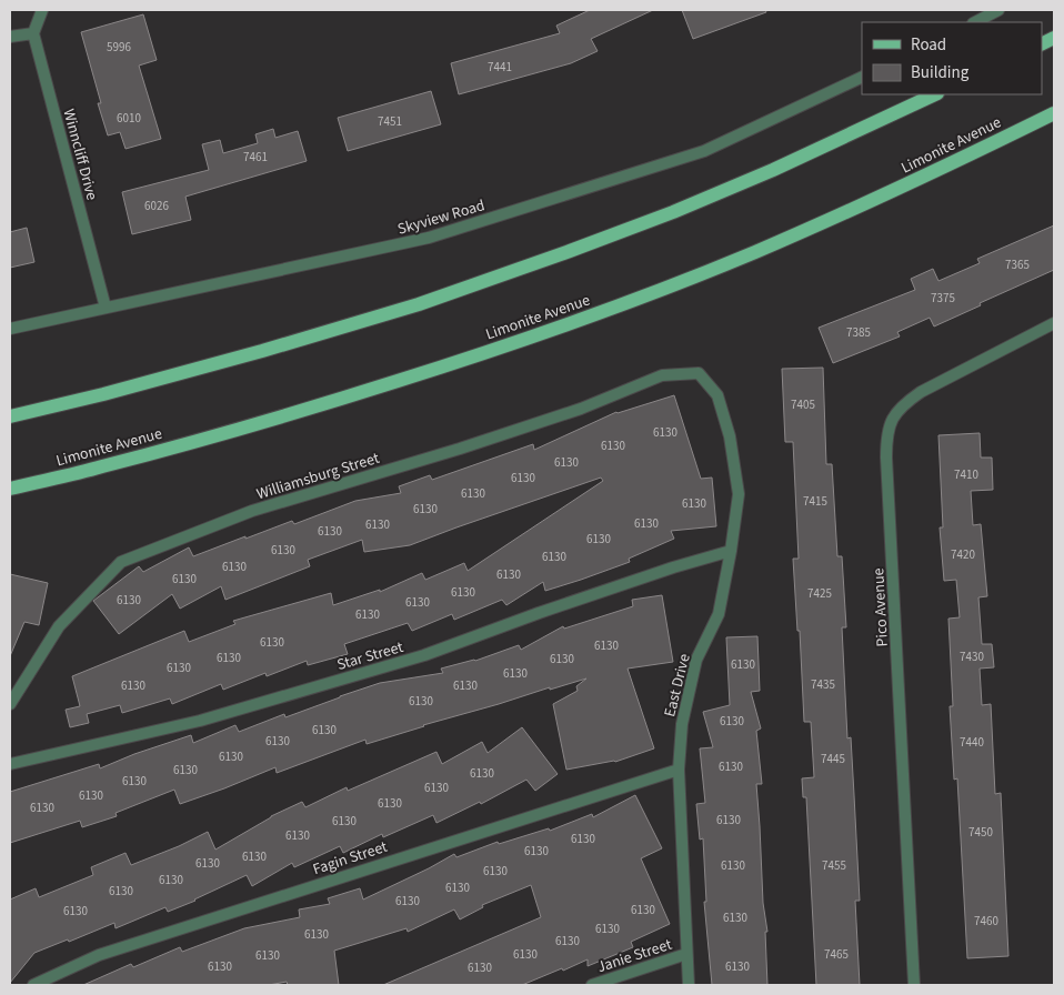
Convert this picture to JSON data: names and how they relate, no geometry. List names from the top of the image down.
{
  "streets": {
    "main road": ["Limonite Avenue"],
    "street": [
      "Winncliff Drive",
      "Skyview Road",
      "Williamsburg Street",
      "Pico Avenue",
      "Star Street",
      "East Drive",
      "Fagin Street",
      "Janie Street"
    ]
  },
  "crossings": [
    ["Winncliff Drive", "Skyview Road"],
    ["Williamsburg Street", "East Drive"],
    ["Star Street", "East Drive"],
    ["East Drive", "Fagin Street"],
    ["East Drive", "Janie Street"]
  ],
  "house_numbers": [
    "5996",
    "7441",
    "6010",
    "7451",
    "7461",
    "6026",
    "7365",
    "7375",
    "7385",
    "7405",
    "6130",
    "6130",
    "6130",
    "7410",
    "6130",
    "6130",
    "7415",
    "6130",
    "6130",
    "6130",
    "6130",
    "6130",
    "6130",
    "6130",
    "7420",
    "6130",
    "6130",
    "6130",
    "6130",
    "6130",
    "7425",
    "6130",
    "6130",
    "6130",
    "6130",
    "6130",
    "7430",
    "6130",
    "6130",
    "6130",
    "6130",
    "6130",
    "7435",
    "6130",
    "6130",
    "6130",
    "6130",
    "6130",
    "6130",
    "7440",
    "6130",
    "7445",
    "6130",
    "6130",
    "6130",
    "6130",
    "6130",
    "6130",
    "6130",
    "6130",
    "6130",
    "6130",
    "7450",
    "6130",
    "6130",
    "6130",
    "6130",
    "6130",
    "6130",
    "7455",
    "6130",
    "6130",
    "6130",
    "6130",
    "6130",
    "6130",
    "6130",
    "6130",
    "7460",
    "6130",
    "6130",
    "6130",
    "6130",
    "7465",
    "6130",
    "6130",
    "6130",
    "6130"
  ],
  "legend": ["Road", "Building"]
}
